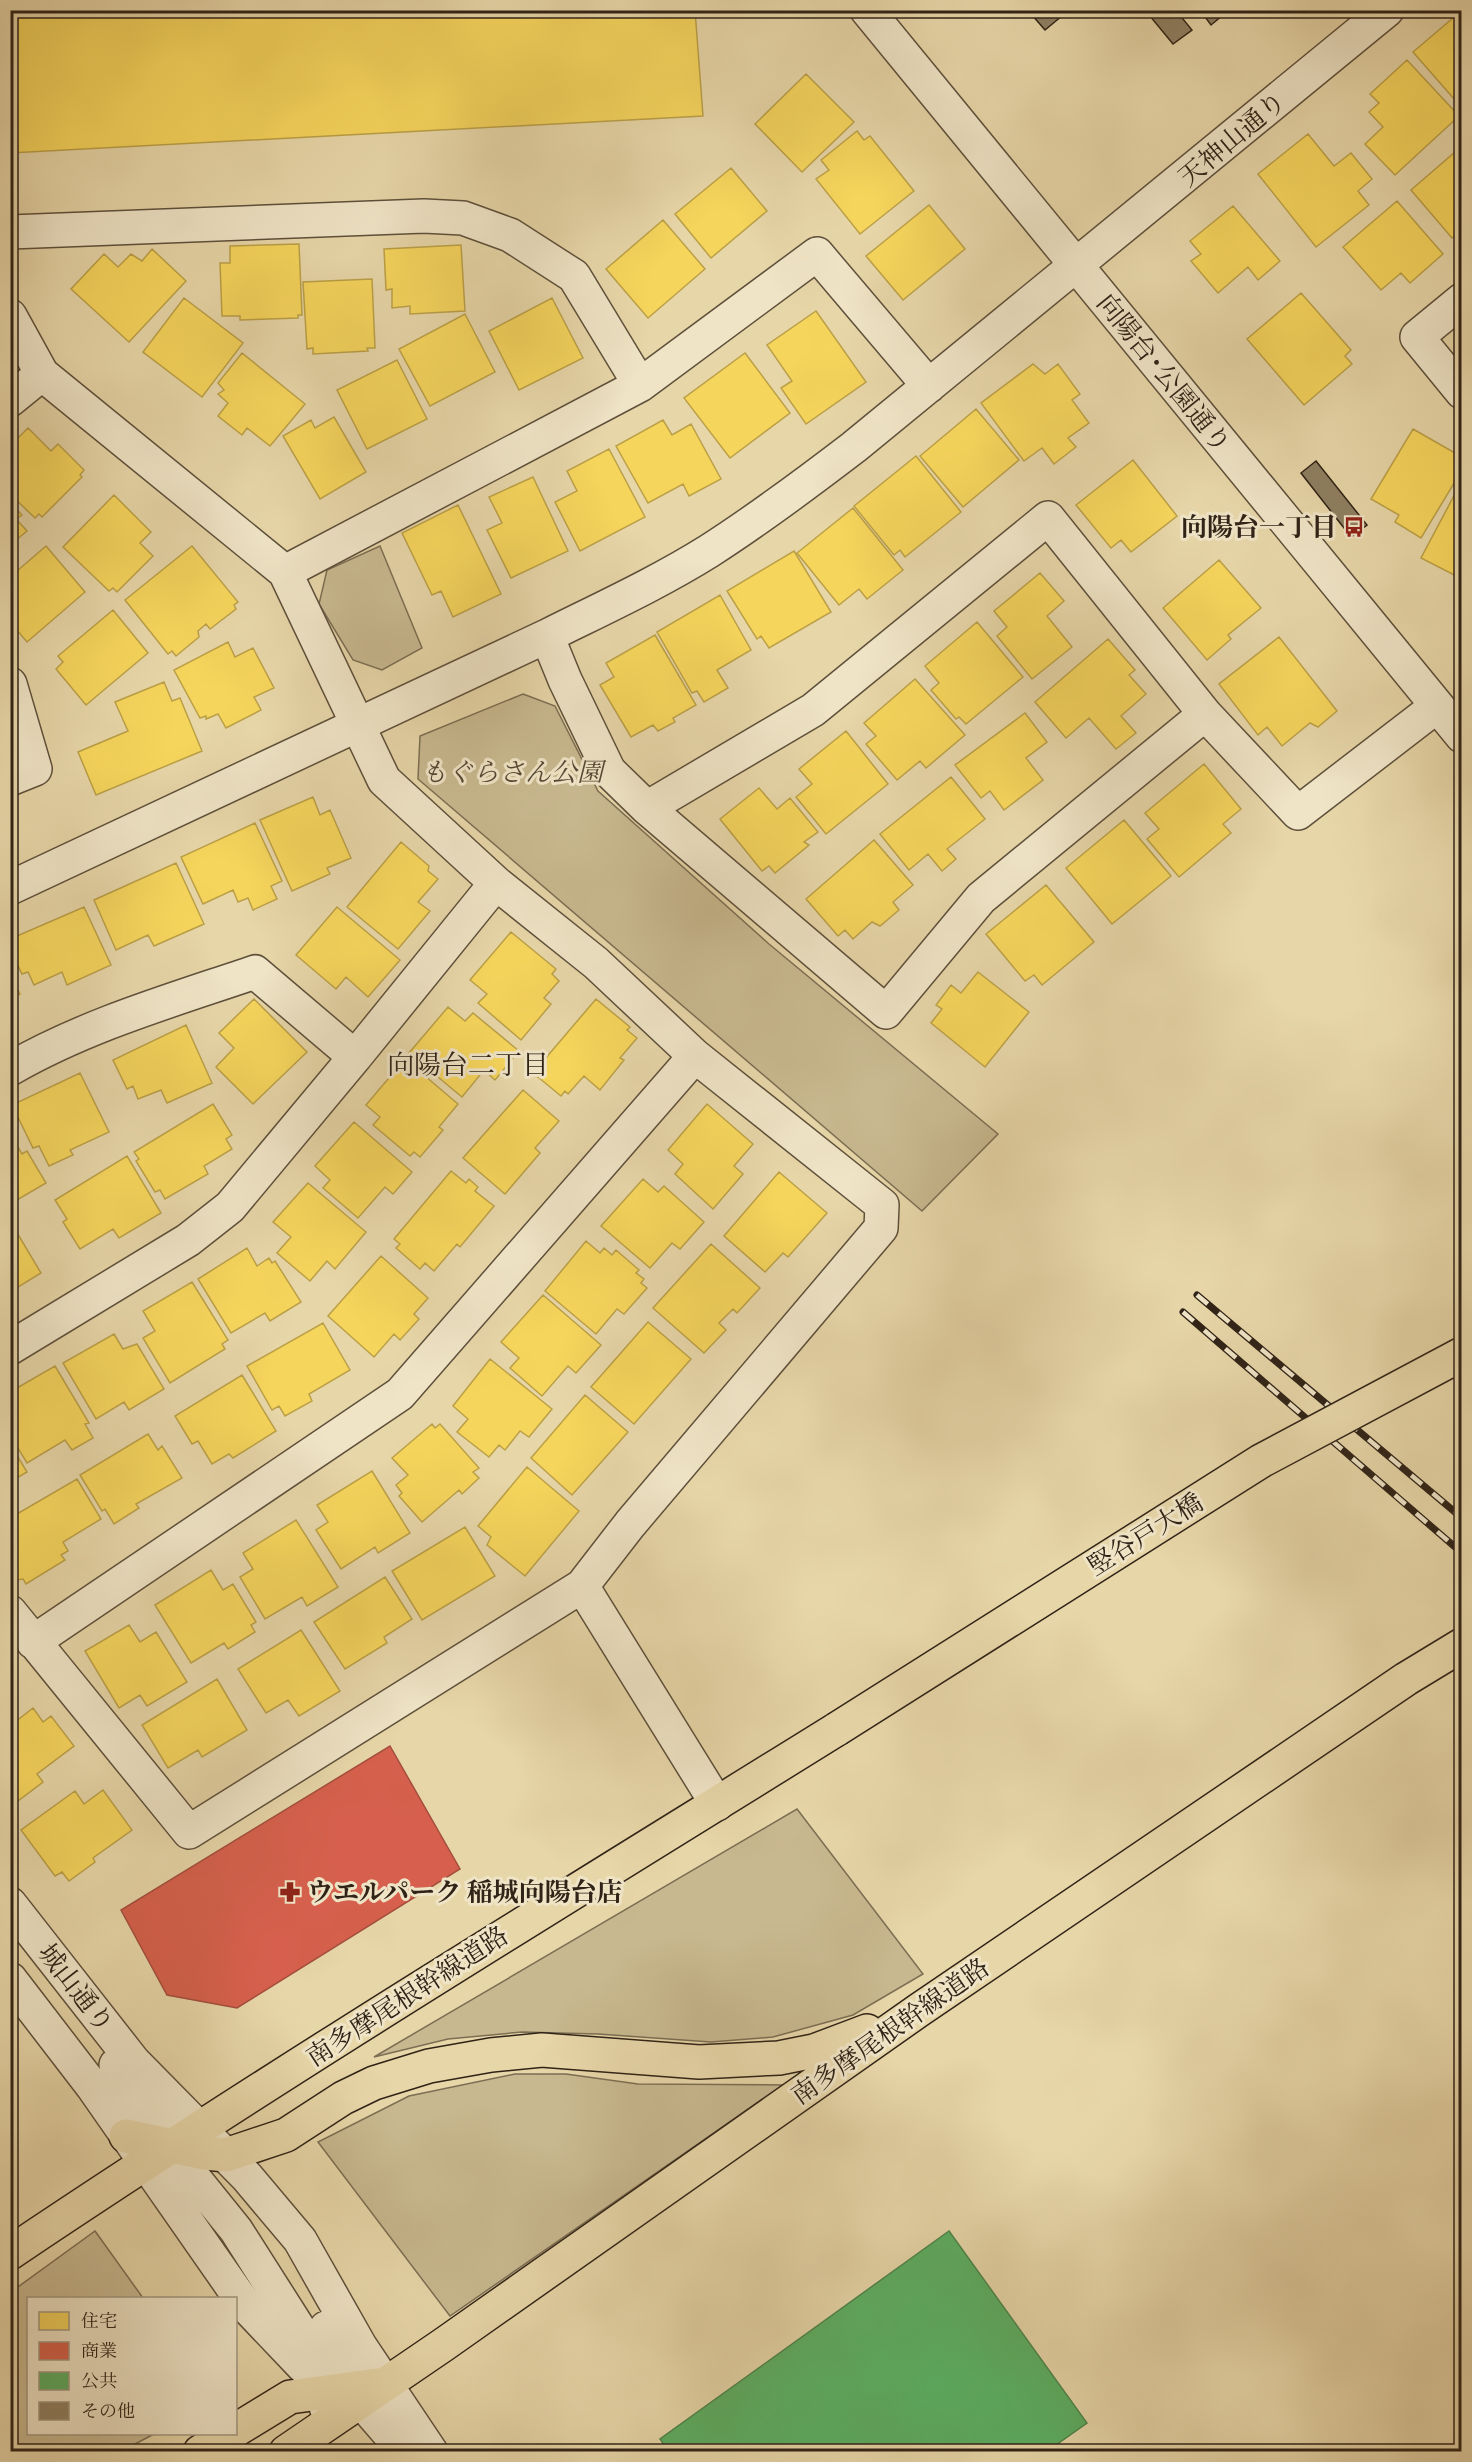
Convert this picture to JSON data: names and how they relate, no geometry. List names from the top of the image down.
{
  "streets": {
    "main road": ["竪谷戸大橋", "南多摩尾根幹線道路"],
    "street": ["天神山通り", "向陽台･公園通り", "城山通り"]
  },
  "crossings": [
    ["天神山通り", "向陽台･公園通り"],
    ["竪谷戸大橋", "南多摩尾根幹線道路"],
    ["城山通り", "南多摩尾根幹線道路"]
  ],
  "districts": ["向陽台二丁目"],
  "parks": ["もぐらさん公園"],
  "places": {
    "bus stop": ["向陽台一丁目"],
    "pharmacy": ["ウエルパーク 稲城向陽台店"]
  },
  "legend": [
    "住宅",
    "商業",
    "公共",
    "その他"
  ]
}
